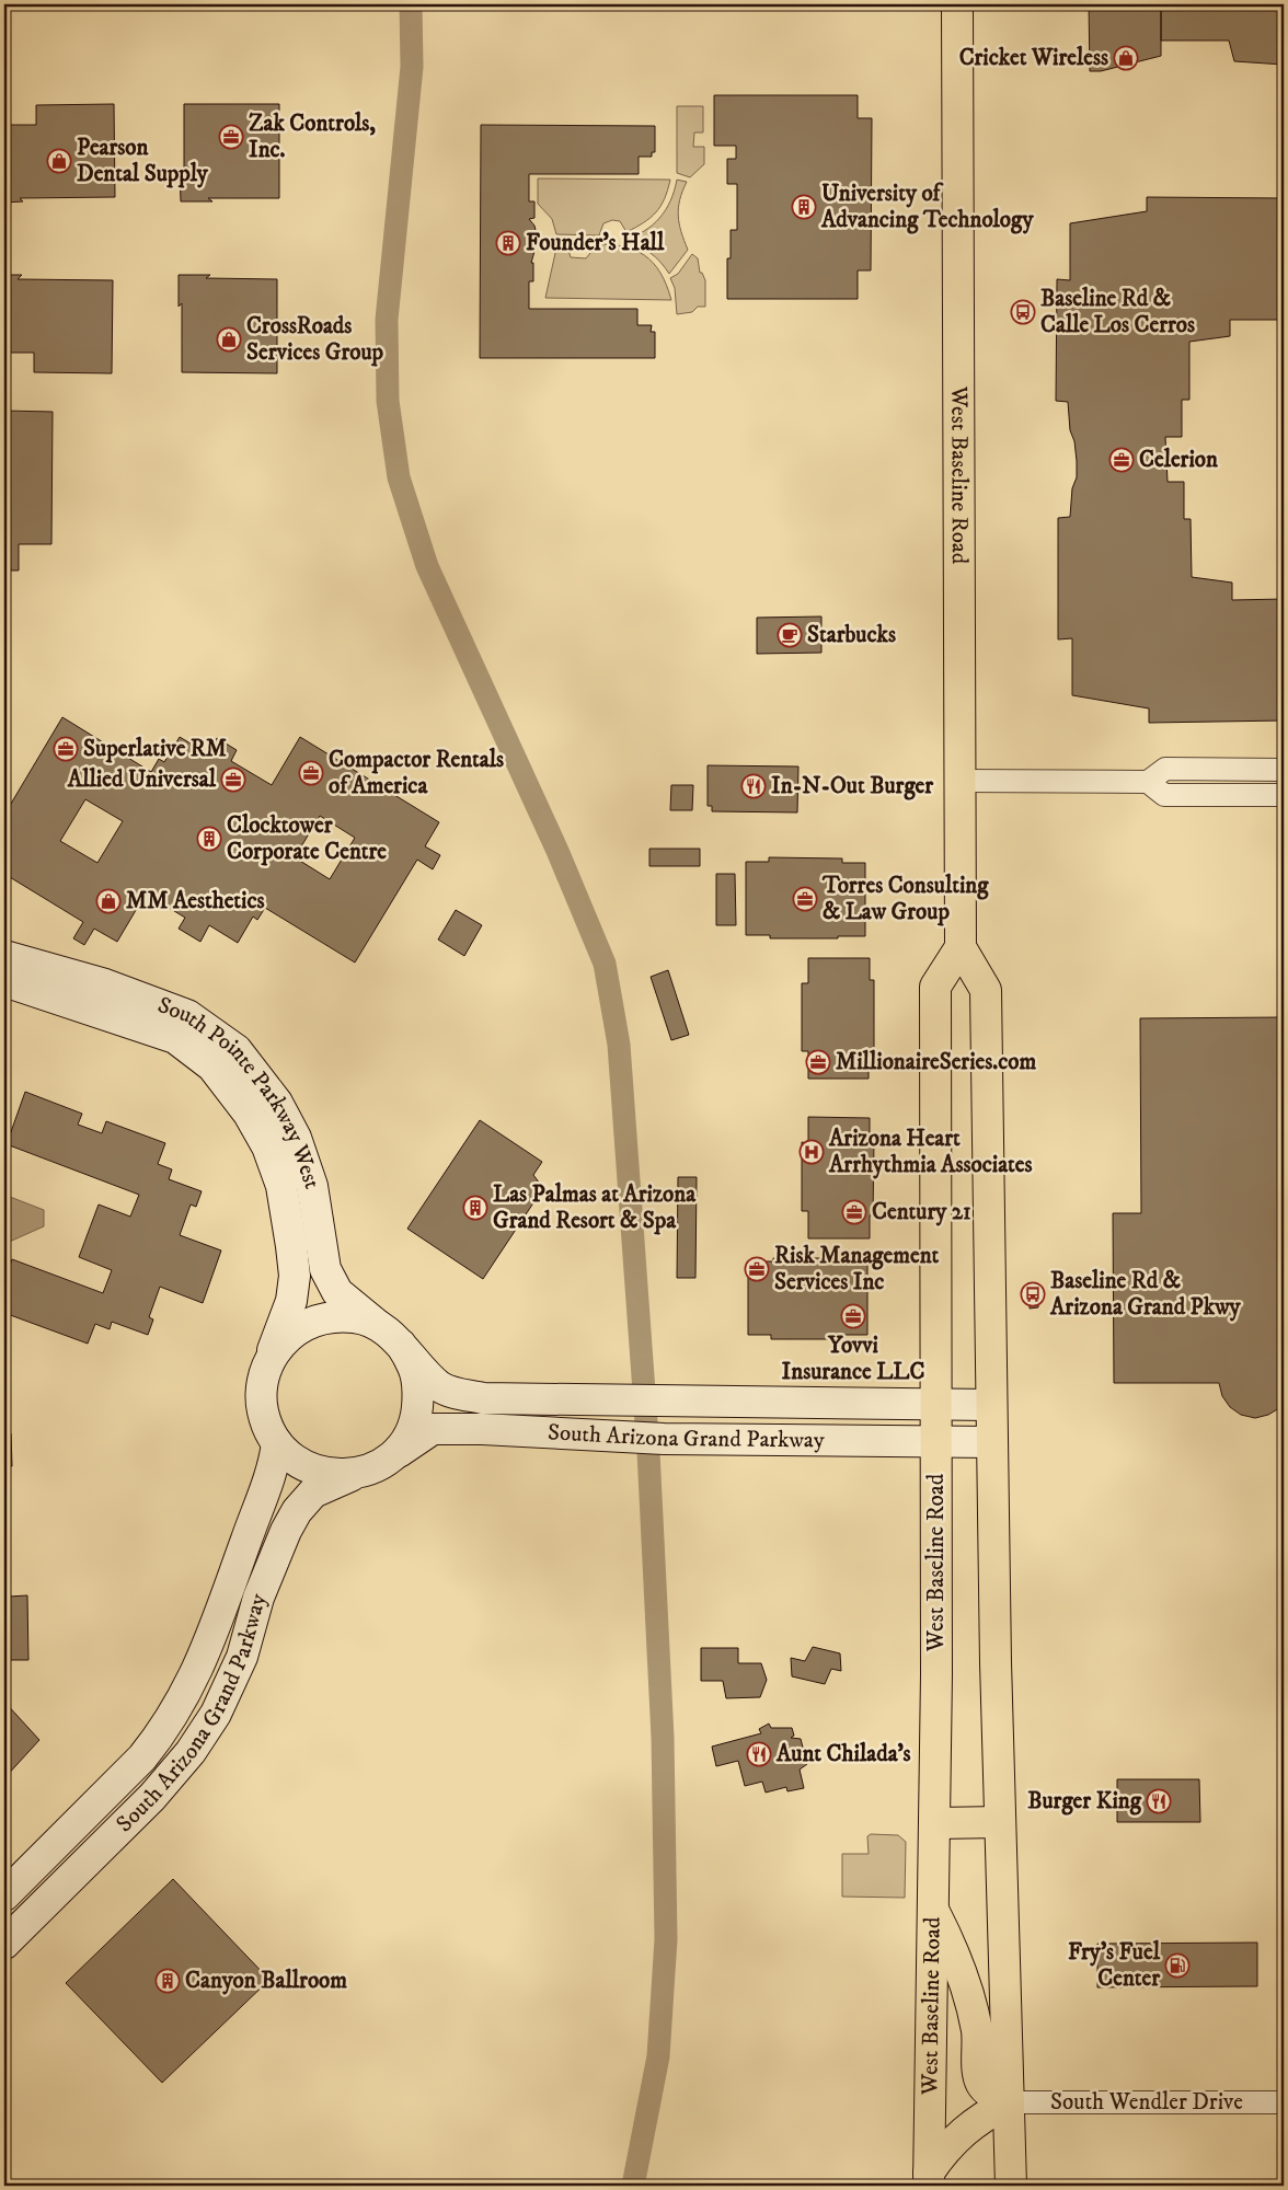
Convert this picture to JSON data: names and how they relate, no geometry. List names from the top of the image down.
{
  "streets": {
    "main road": ["West Baseline Road"],
    "street": ["South Pointe Parkway West", "South Arizona Grand Parkway", "South Wendler Drive"]
  },
  "crossings": [
    ["West Baseline Road", "South Arizona Grand Parkway"],
    ["West Baseline Road", "South Wendler Drive"],
    ["South Pointe Parkway West", "South Arizona Grand Parkway"]
  ],
  "places": {
    "shop": [
      "Cricket Wireless",
      "Pearson Dental Supply",
      "CrossRoads Services Group",
      "MM Aesthetics"
    ],
    "office": [
      "Zak Controls, Inc.",
      "Celerion",
      "Superlative RM",
      "Compactor Rentals of America",
      "Allied Universal",
      "Torres Consulting & Law Group",
      "MillionaireSeries.com",
      "Century 21",
      "Risk Management Services Inc",
      "Yovvi Insurance LLC"
    ],
    "building": [
      "University of Advancing Technology",
      "Founder's Hall",
      "Clocktower Corporate Centre",
      "Las Palmas at Arizona Grand Resort & Spa",
      "Canyon Ballroom"
    ],
    "bus stop": ["Baseline Rd & Calle Los Cerros", "Baseline Rd & Arizona Grand Pkwy"],
    "cafe": ["Starbucks"],
    "restaurant": ["In-N-Out Burger", "Aunt Chilada's", "Burger King"],
    "hospital": ["Arizona Heart Arrhythmia Associates"],
    "fuel station": ["Fry's Fuel Center"]
  }
}
